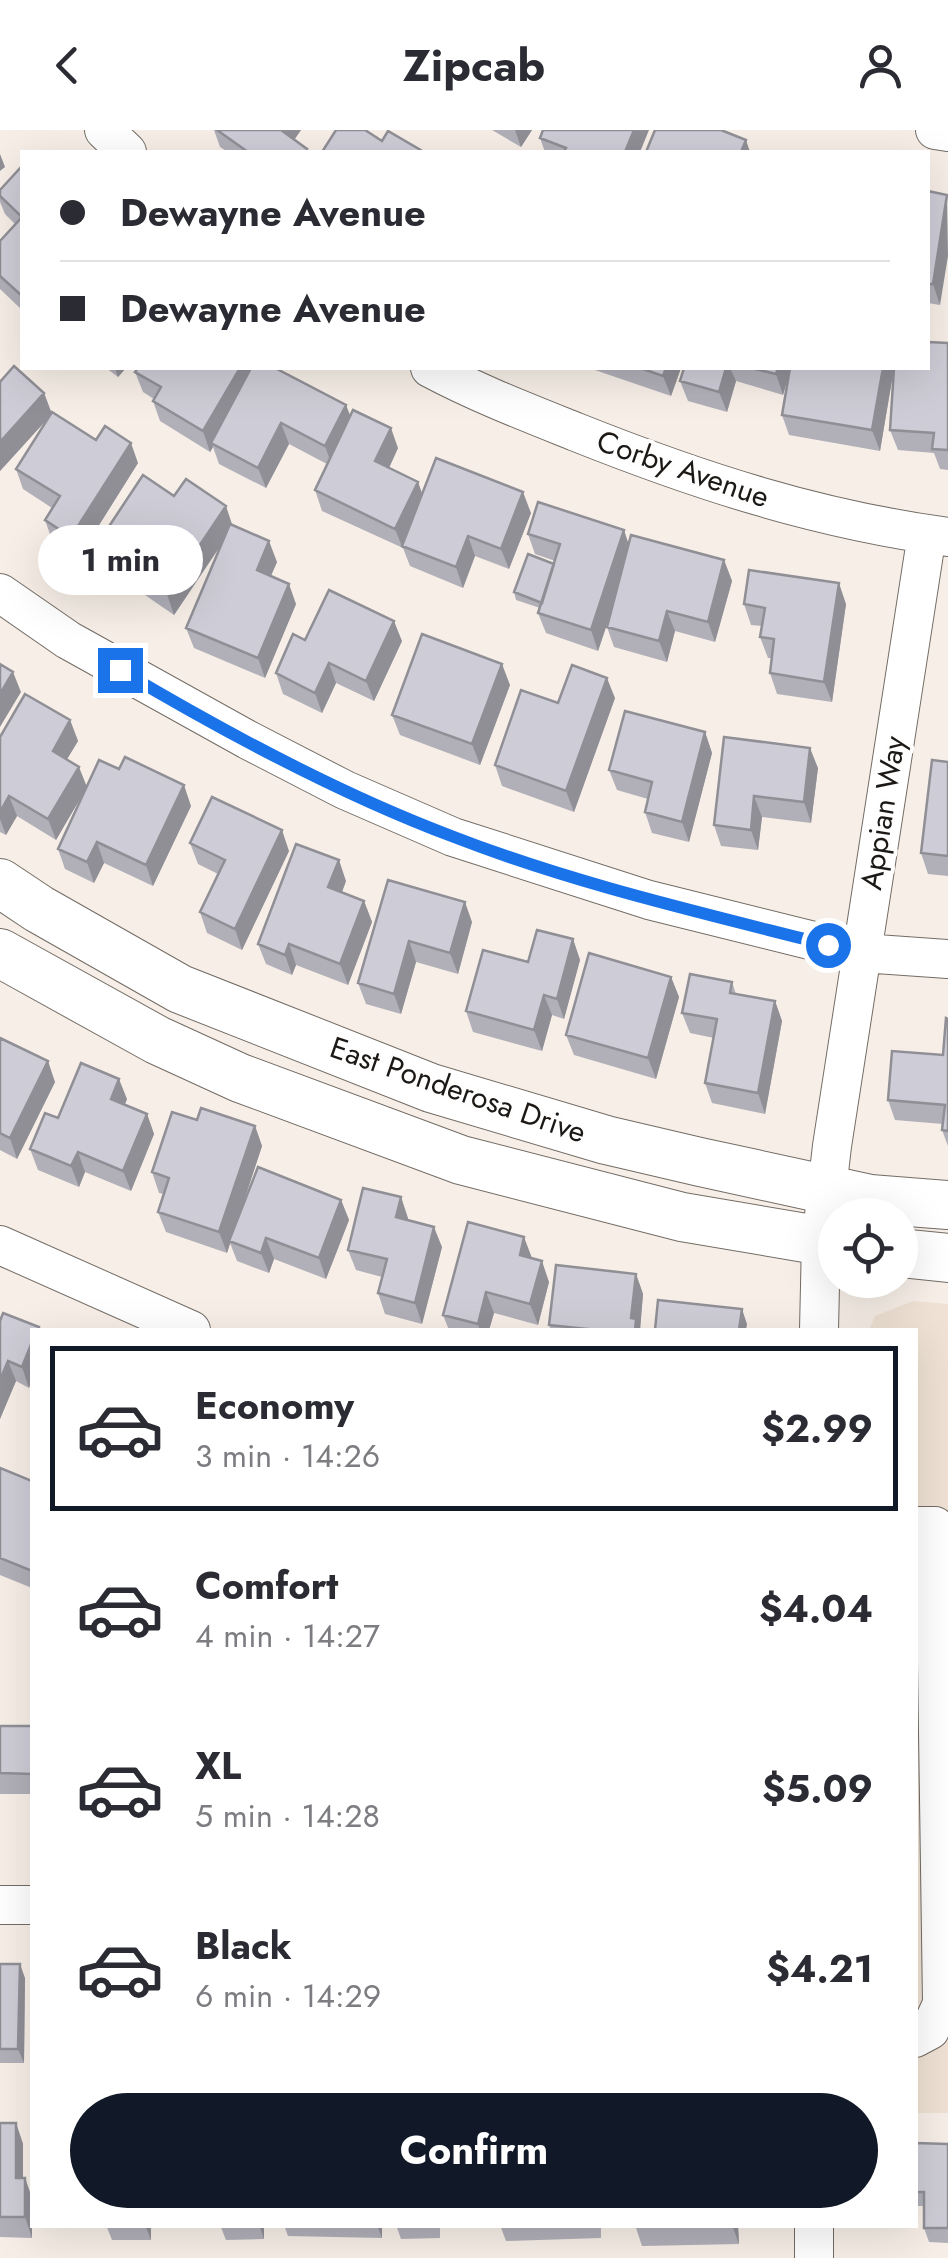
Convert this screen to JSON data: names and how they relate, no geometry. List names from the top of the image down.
{
  "streets": {
    "main road": ["East Ponderosa Drive"],
    "street": ["Corby Avenue", "Appian Way"]
  },
  "crossings": [
    ["Corby Avenue", "Appian Way"],
    ["Appian Way", "East Ponderosa Drive"]
  ],
  "page": {
    "header": "Zipcab",
    "banner": ["Dewayne Avenue", "Dewayne Avenue"],
    "bubble": "1 min",
    "list": [
      {
        "name": "Economy",
        "note": "3 min · 14:26",
        "value": "$2.99"
      },
      {
        "name": "Comfort",
        "note": "4 min · 14:27",
        "value": "$4.04"
      },
      {
        "name": "XL",
        "note": "5 min · 14:28",
        "value": "$5.09"
      },
      {
        "name": "Black",
        "note": "6 min · 14:29",
        "value": "$4.21"
      }
    ],
    "buttons": "Confirm"
  }
}
